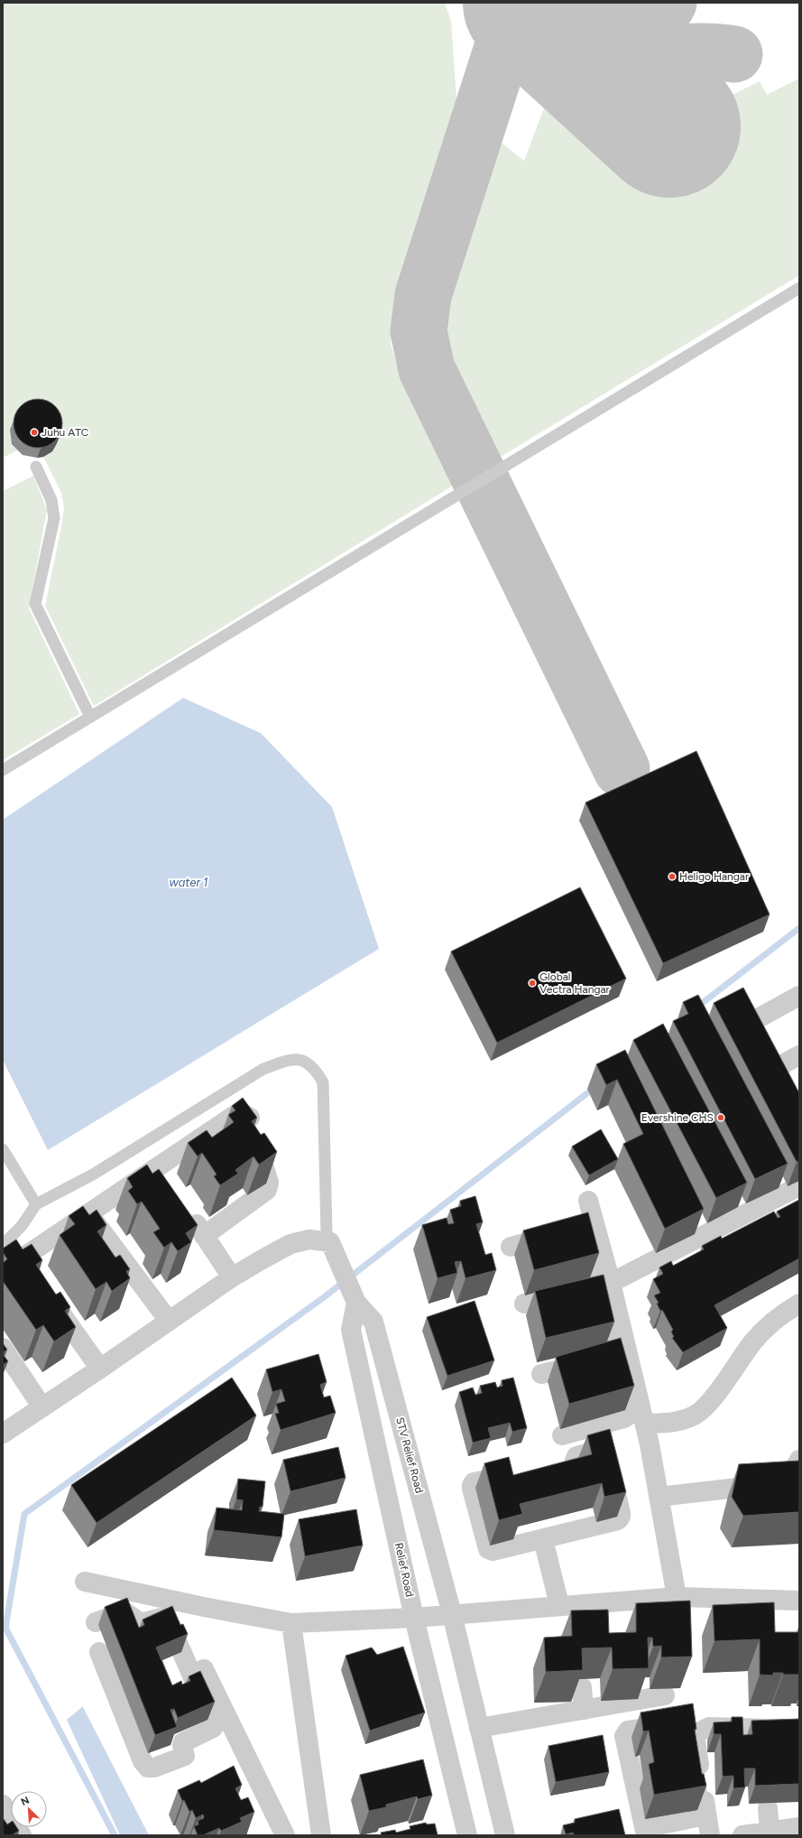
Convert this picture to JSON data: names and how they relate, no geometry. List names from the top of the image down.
{
  "streets": {
    "street": ["STV Relief Road", "Relief Road"]
  },
  "crossings": [
    ["STV Relief Road", "Relief Road"]
  ],
  "water": ["water 1"],
  "places": [
    "Juhu ATC",
    "Heligo Hangar",
    "Global Vectra Hangar",
    "Evershine CHS"
  ],
  "north": "top left"
}
